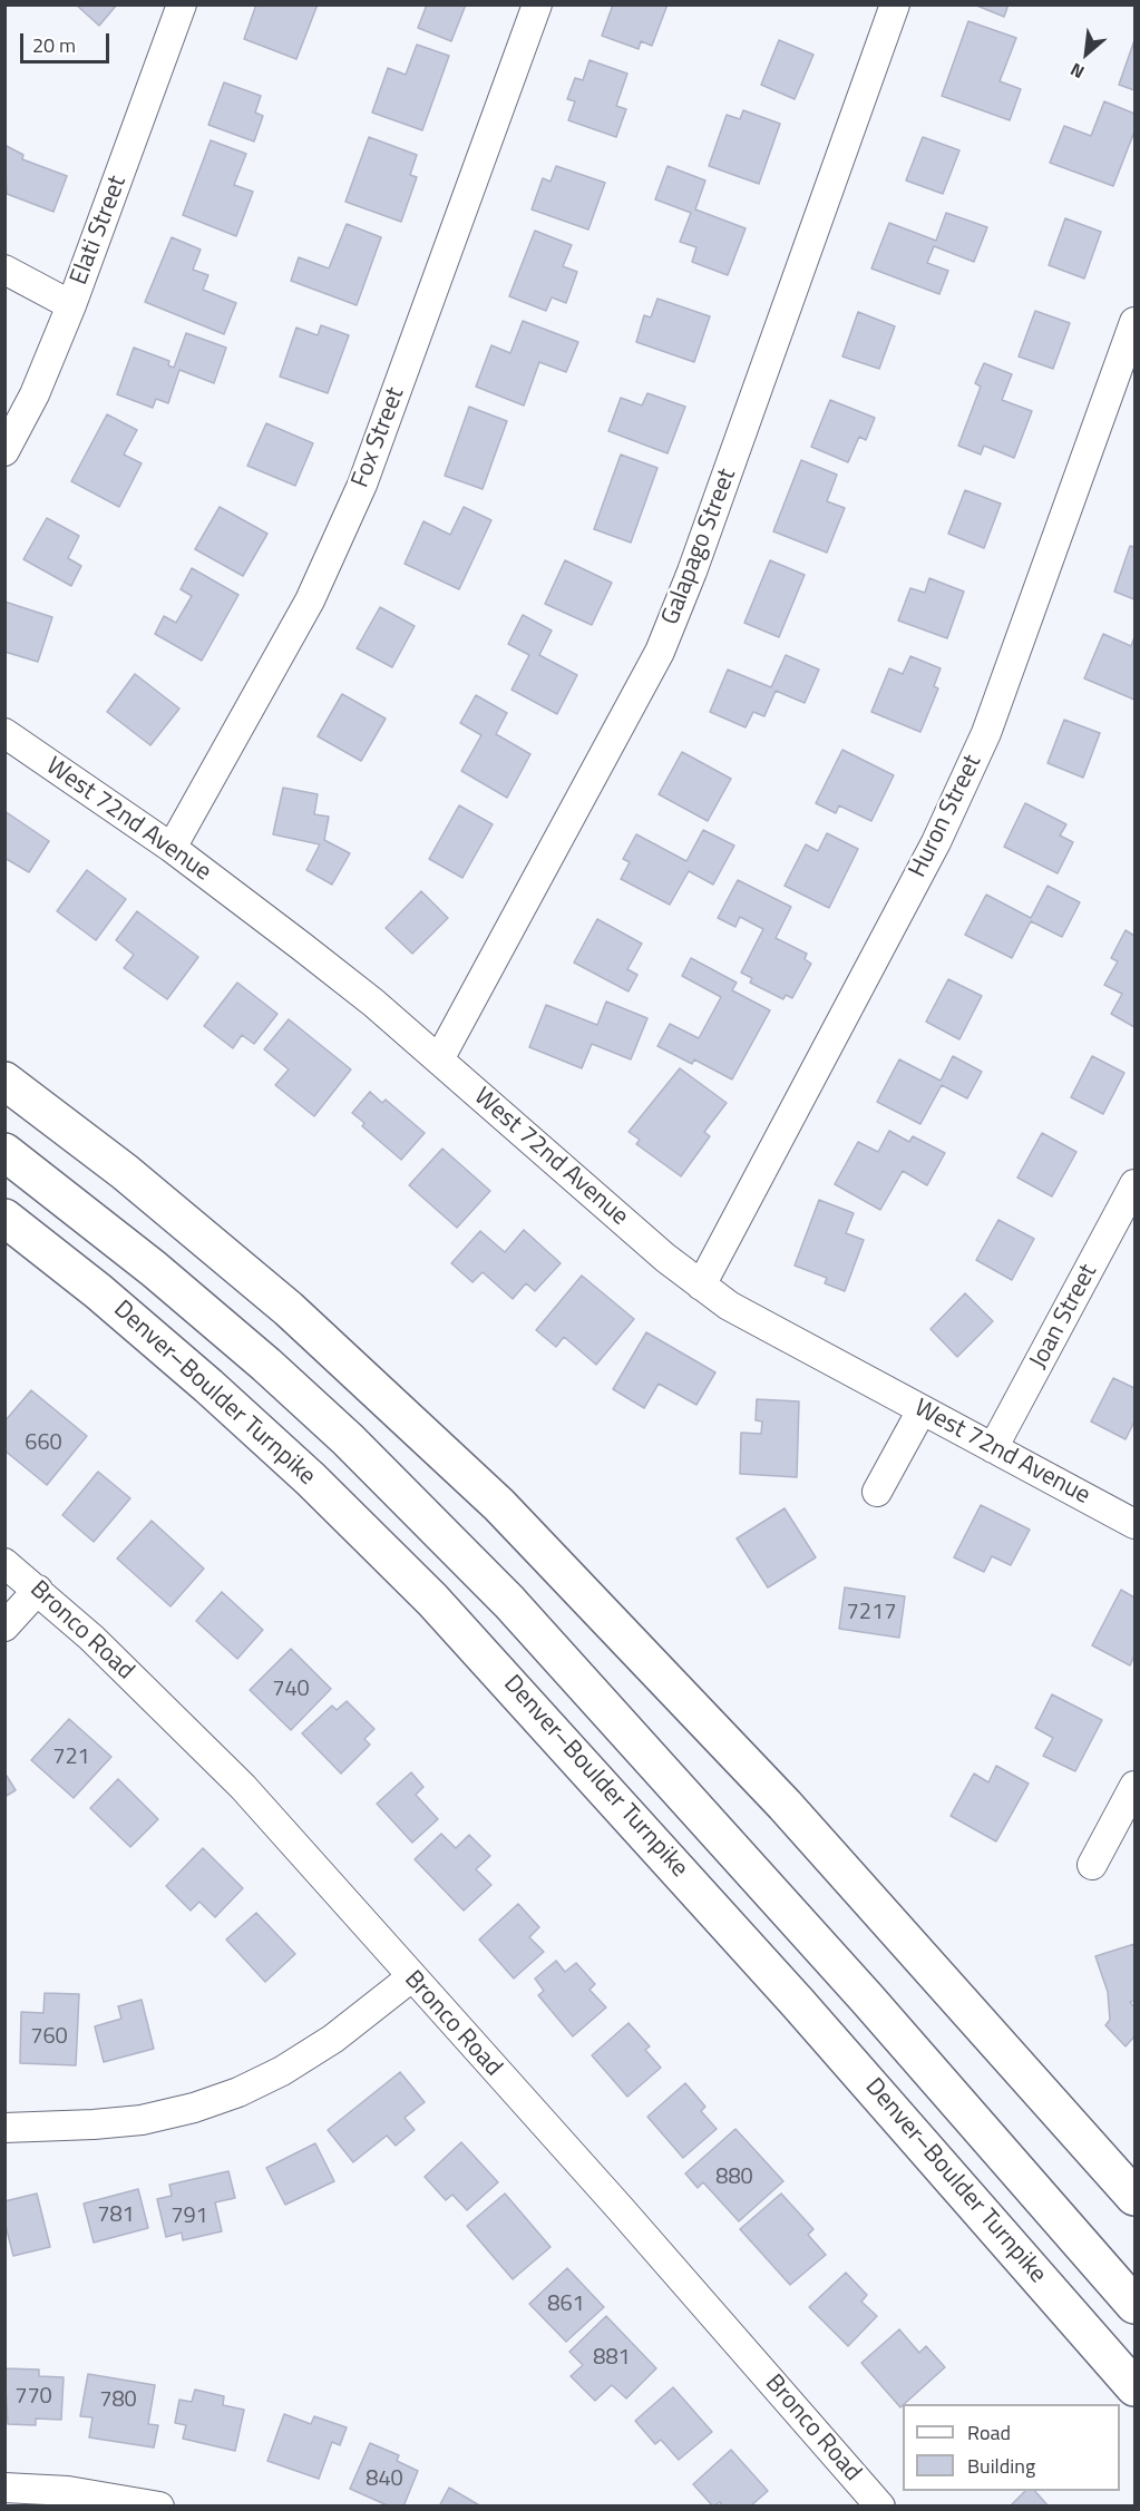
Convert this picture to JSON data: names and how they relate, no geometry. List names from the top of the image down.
{
  "streets": {
    "highway": ["Denver–Boulder Turnpike"],
    "street": [
      "Elati Street",
      "Fox Street",
      "Galapago Street",
      "Huron Street",
      "West 72nd Avenue",
      "Joan Street",
      "Bronco Road"
    ]
  },
  "crossings": [
    ["Fox Street", "West 72nd Avenue"],
    ["Galapago Street", "West 72nd Avenue"],
    ["Huron Street", "West 72nd Avenue"],
    ["West 72nd Avenue", "Joan Street"]
  ],
  "house_numbers": [
    "660",
    "7217",
    "740",
    "721",
    "760",
    "880",
    "781",
    "791",
    "861",
    "881",
    "770",
    "780",
    "840"
  ],
  "legend": ["Road", "Building"],
  "scale_bar": "20 m",
  "north": "bottom left"
}
